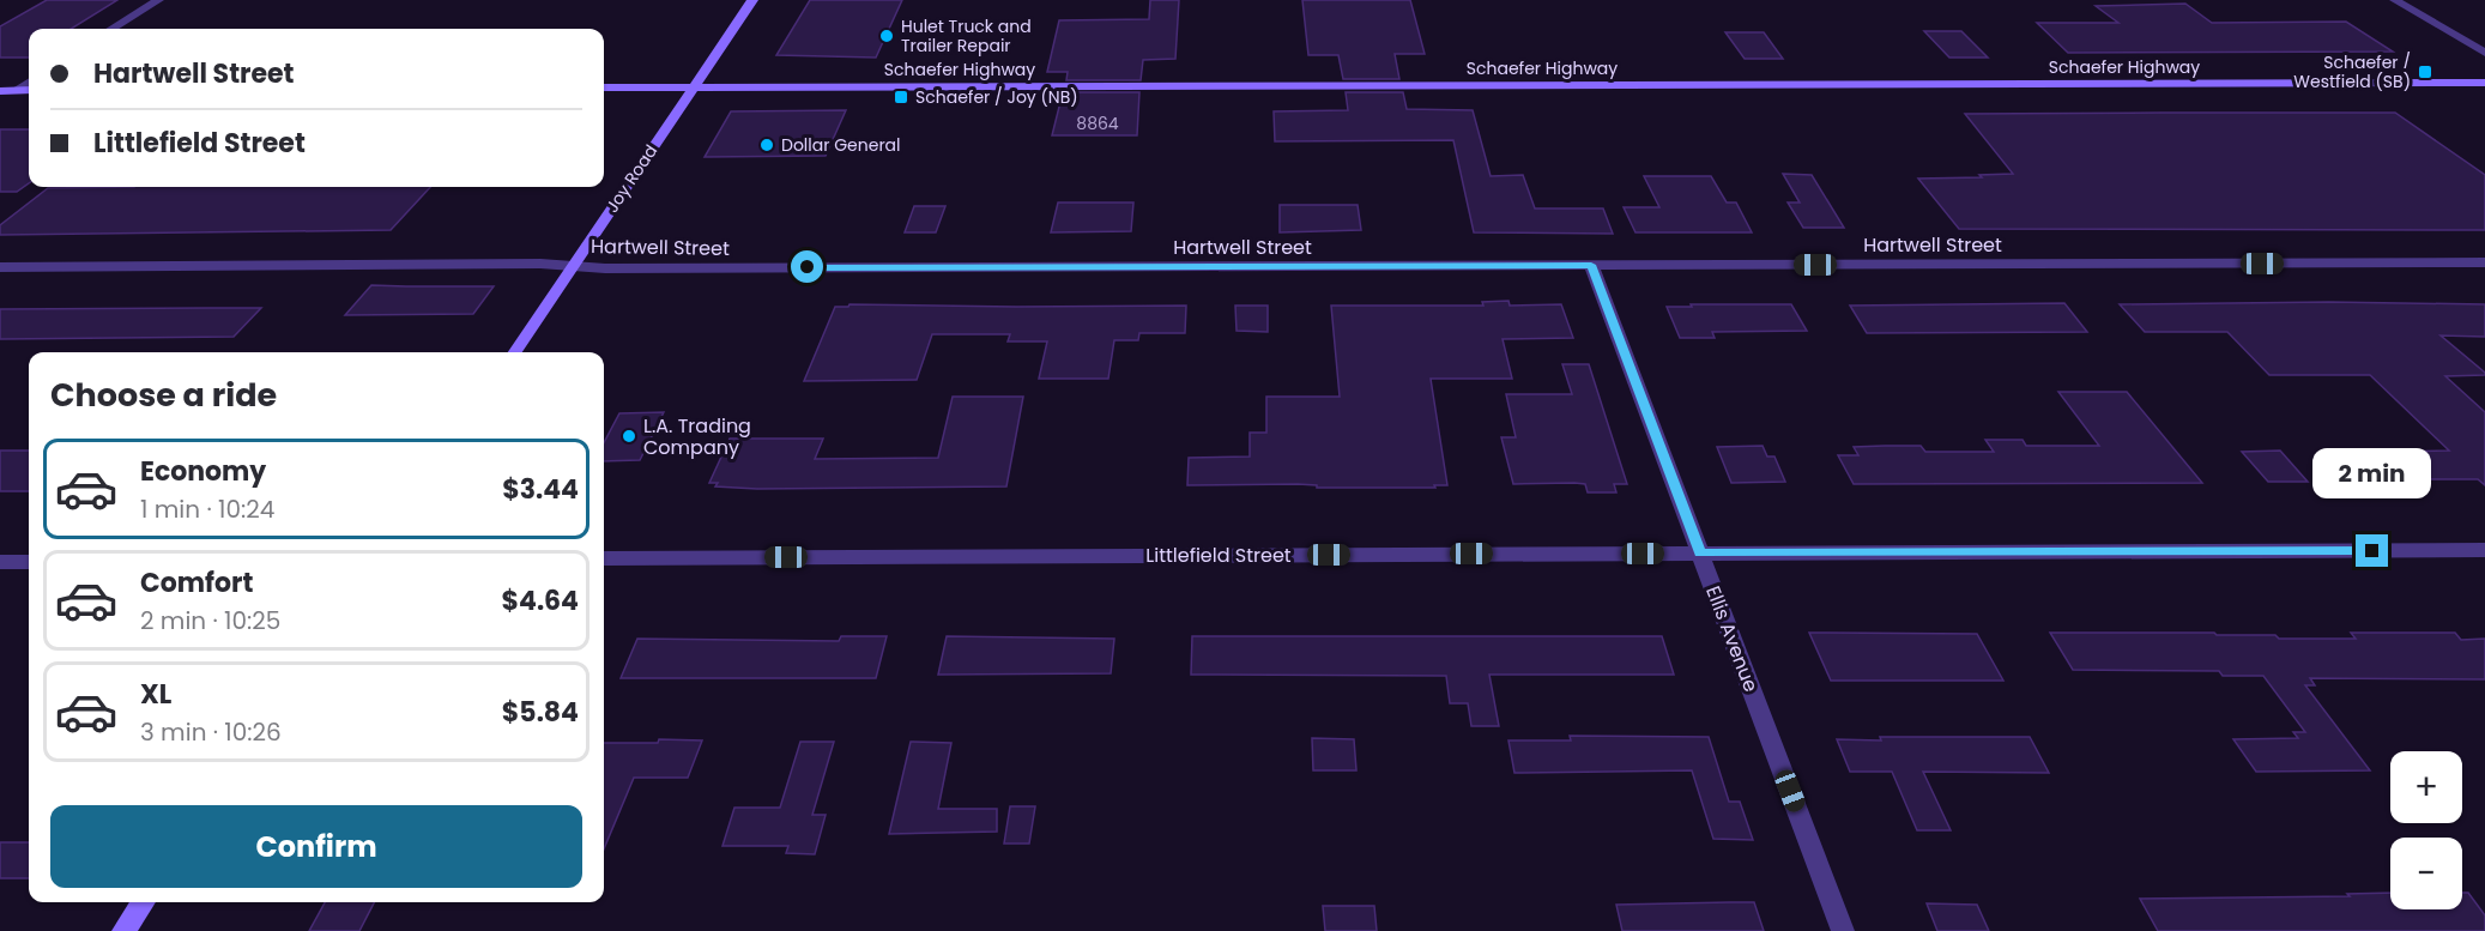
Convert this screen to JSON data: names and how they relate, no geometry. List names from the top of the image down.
{
  "streets": {
    "main road": ["Schaefer Highway", "Joy Road"],
    "street": ["Hartwell Street", "Littlefield Street", "Ellis Avenue"]
  },
  "crossings": [
    ["Schaefer Highway", "Joy Road"],
    ["Joy Road", "Hartwell Street"],
    ["Hartwell Street", "Ellis Avenue"],
    ["Littlefield Street", "Ellis Avenue"]
  ],
  "places": {
    "other": ["Hulet Truck and Trailer Repair", "Dollar General", "L.A. Trading Company"],
    "transit": ["Schaefer / Westfield (SB)", "Schaefer / Joy (NB)"]
  },
  "house_numbers": ["8864"],
  "page": {
    "banner": ["Hartwell Street", "Littlefield Street"],
    "heading": "Choose a ride",
    "list": [
      {
        "name": "Economy",
        "note": "1 min · 10:24",
        "value": "$3.44"
      },
      {
        "name": "Comfort",
        "note": "2 min · 10:25",
        "value": "$4.64"
      },
      {
        "name": "XL",
        "note": "3 min · 10:26",
        "value": "$5.84"
      }
    ],
    "bubble": "2 min",
    "map_buttons": ["+", "−"],
    "buttons": "Confirm"
  }
}
